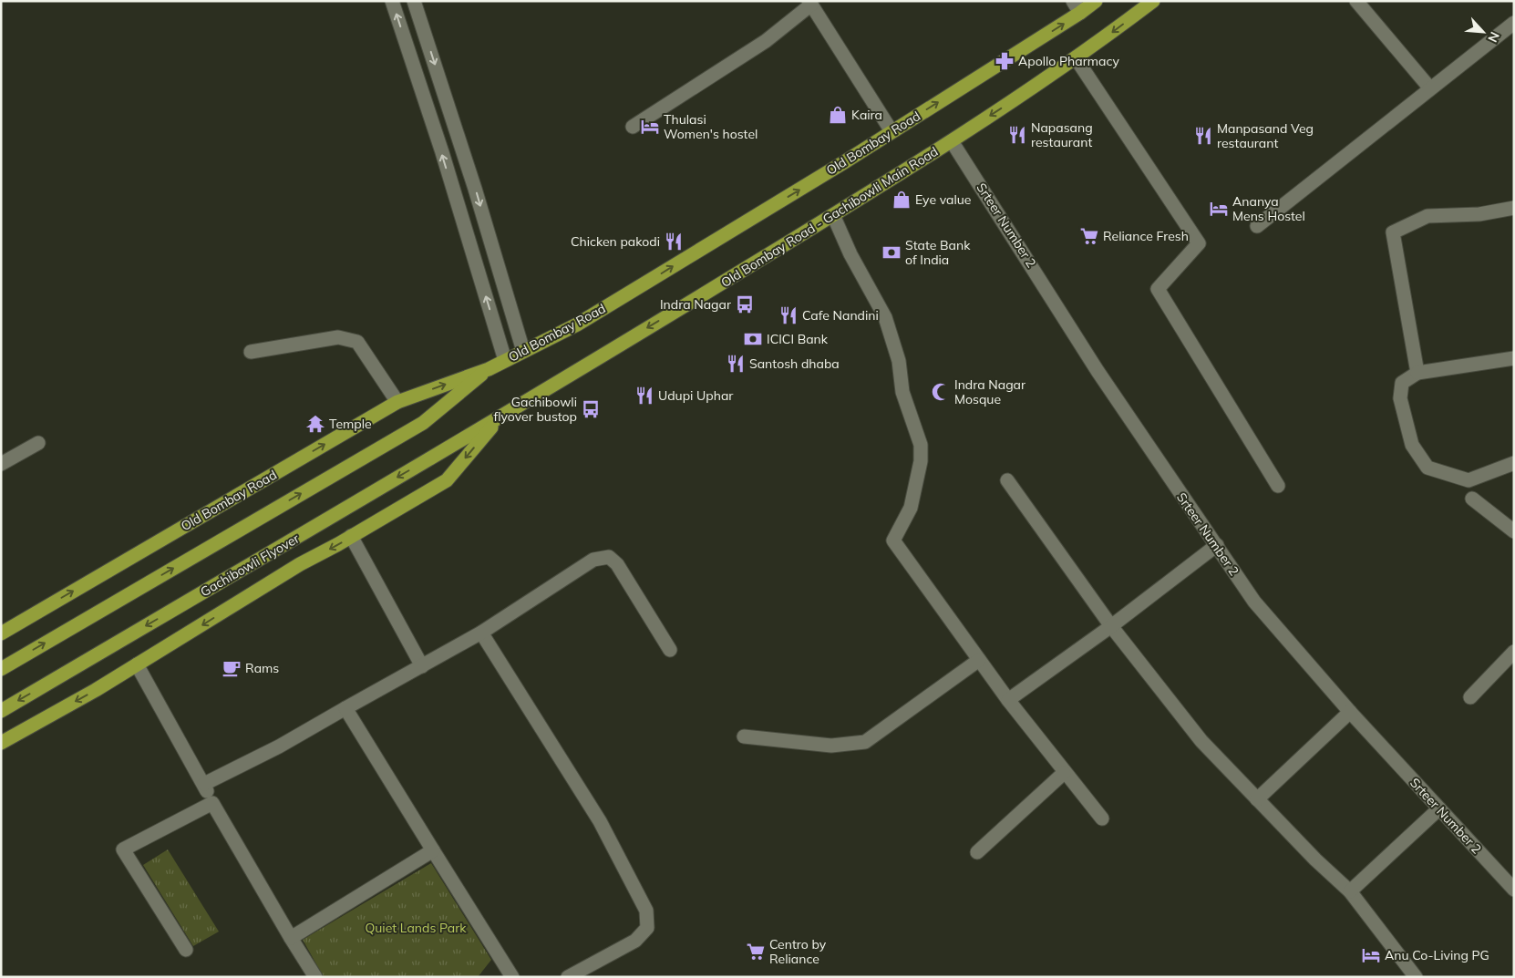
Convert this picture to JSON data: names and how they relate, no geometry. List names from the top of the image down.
{
  "streets": {
    "main road": ["Old Bombay Road", "Old Bombay Road - Gachibowli Main Road", "Gachibowli Flyover"],
    "street": ["Srteer Number 2"]
  },
  "crossings": [
    ["Old Bombay Road - Gachibowli Main Road", "Srteer Number 2"],
    ["Old Bombay Road - Gachibowli Main Road", "Gachibowli Flyover"]
  ],
  "one_way": ["Old Bombay Road - Gachibowli Main Road"],
  "parks": ["Quiet Lands Park"],
  "places": {
    "pharmacy": ["Apollo Pharmacy"],
    "shop": ["Kaira", "Eye value"],
    "hotel": ["Thulasi Women's hostel", "Ananya Mens Hostel", "Anu Co-Living PG"],
    "restaurant": [
      "Napasang restaurant",
      "Manpasand Veg restaurant",
      "Chicken pakodi",
      "Cafe Nandini",
      "Santosh dhaba",
      "Udupi Uphar"
    ],
    "supermarket": ["Reliance Fresh", "Centro by Reliance"],
    "bank": ["State Bank of India", "ICICI Bank"],
    "bus stop": ["Indra Nagar", "Gachibowli flyover bustop"],
    "mosque": ["Indra Nagar Mosque"],
    "temple": ["Temple"],
    "cafe": ["Rams"]
  },
  "north": "bottom right"
}
